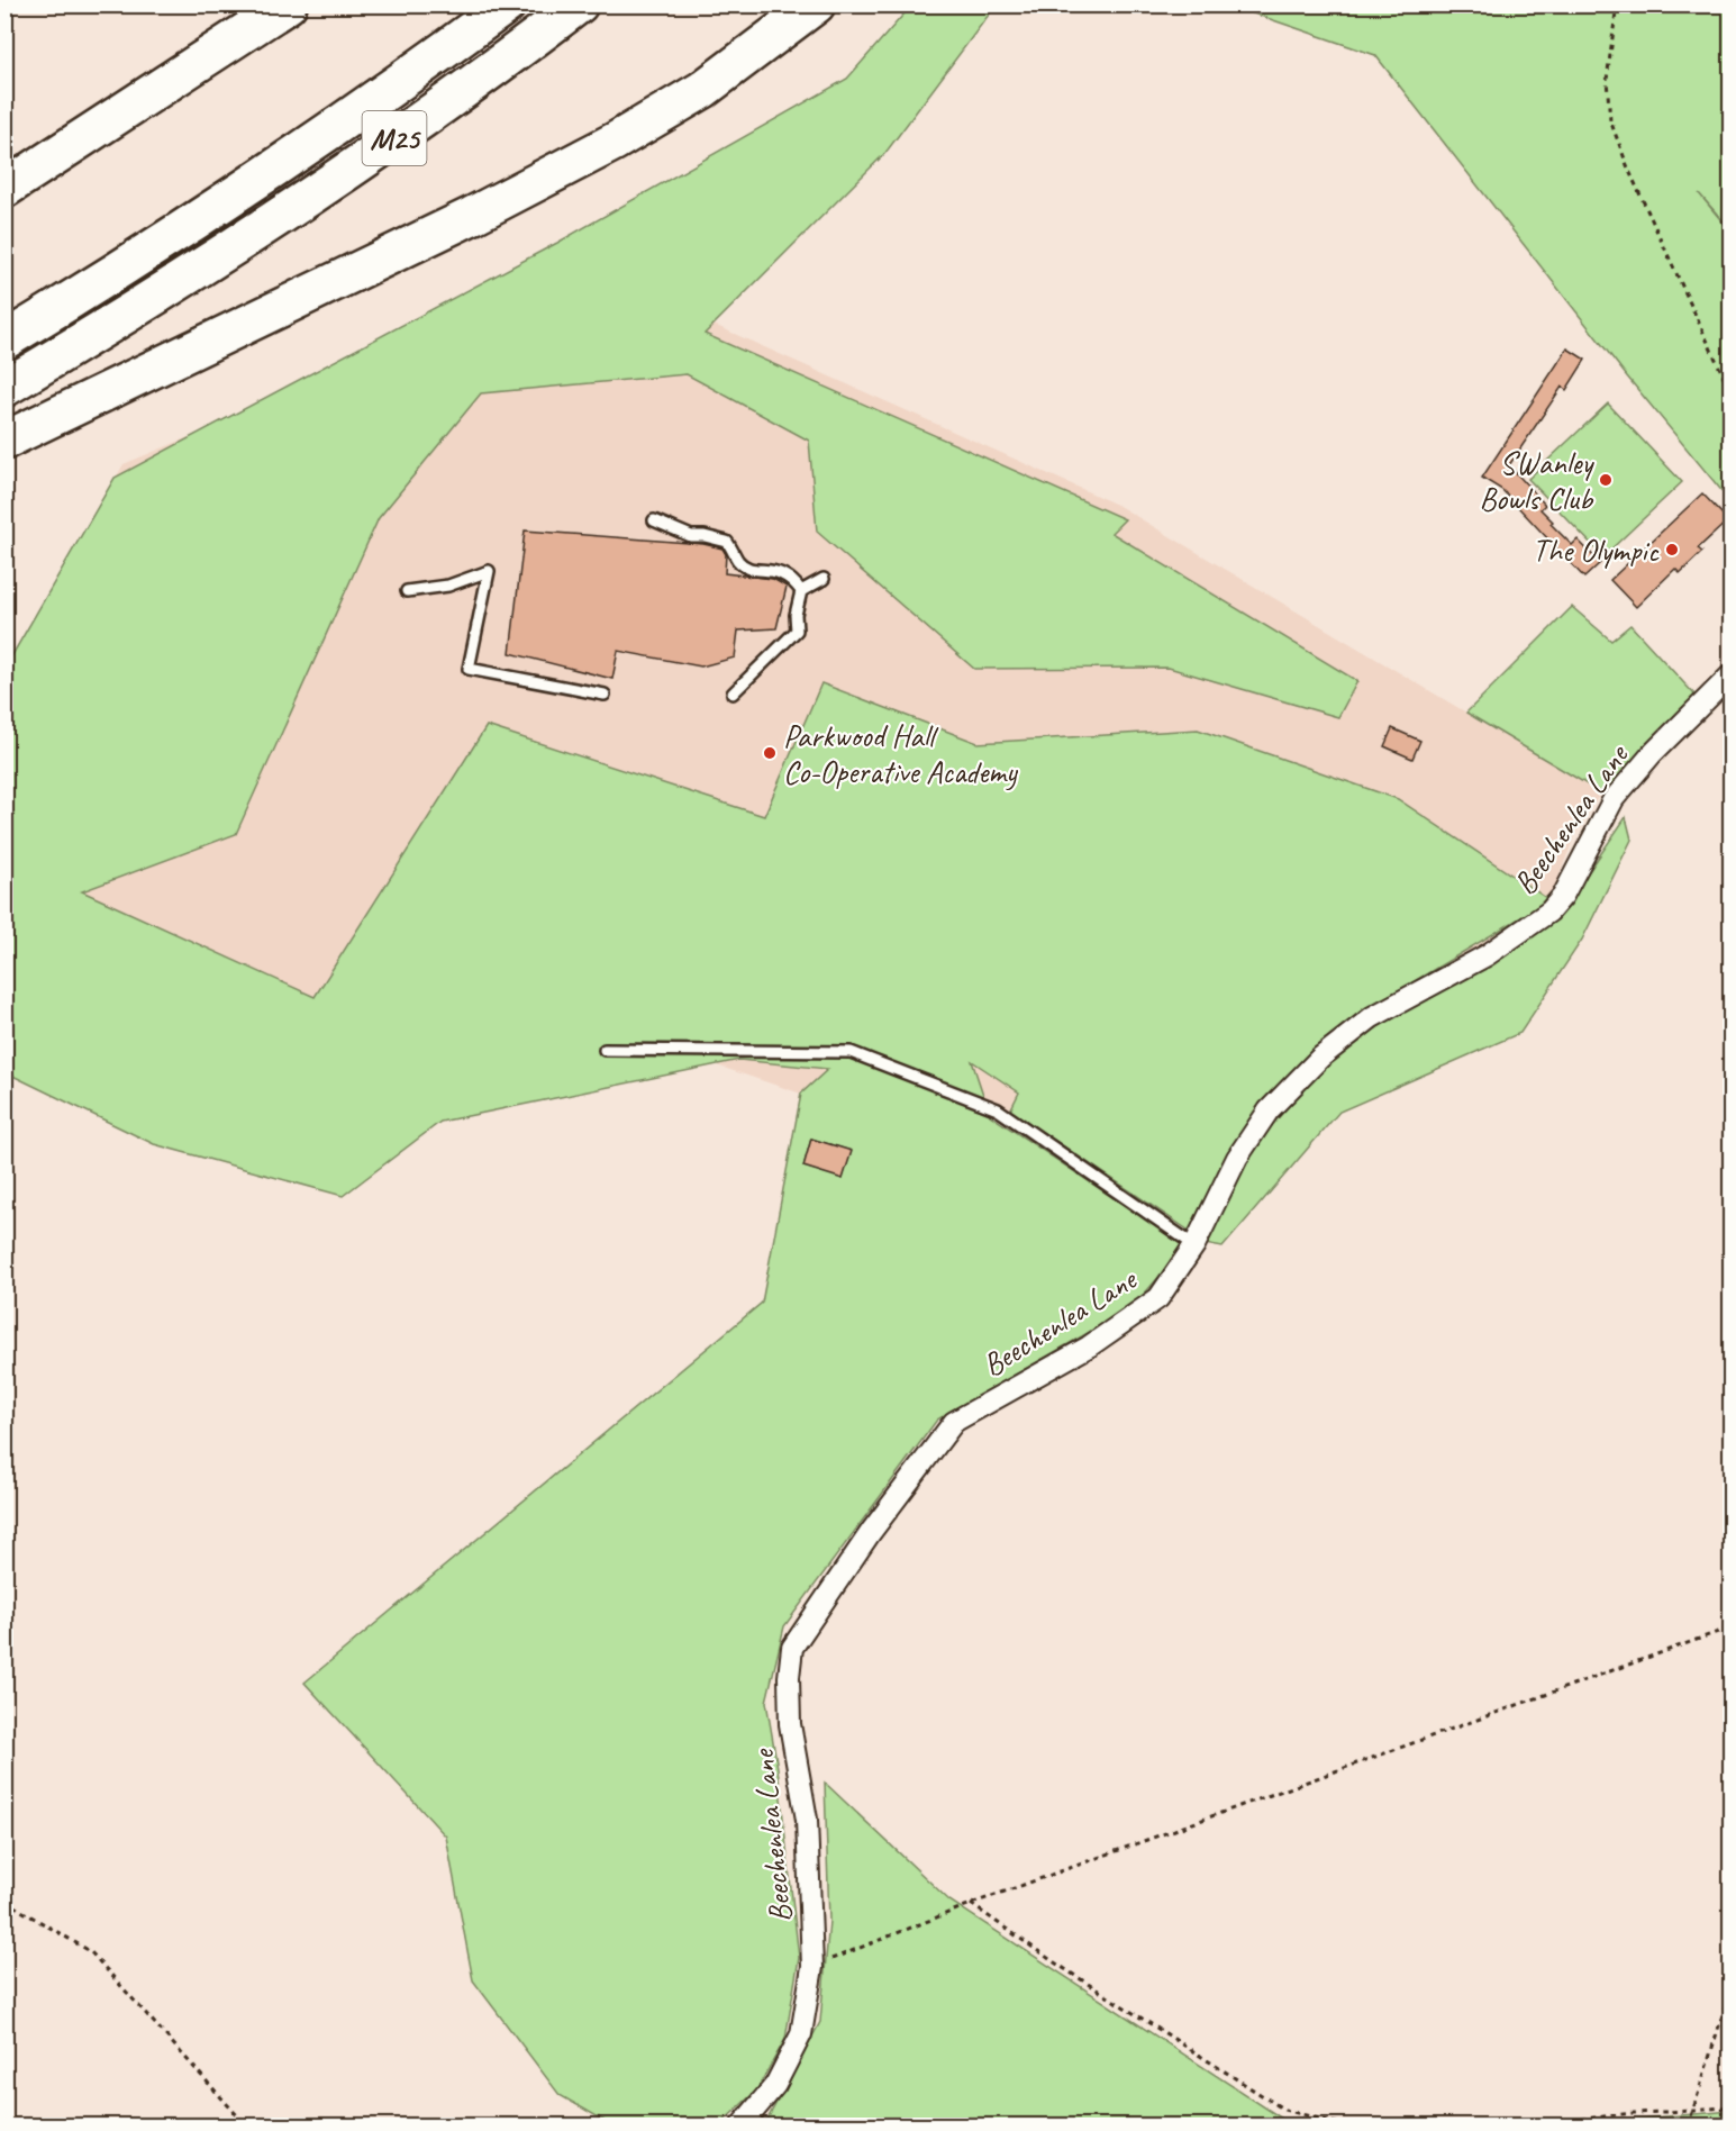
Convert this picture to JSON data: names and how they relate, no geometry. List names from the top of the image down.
{
  "streets": {
    "highway": ["M25"],
    "street": ["Beechenlea Lane"]
  },
  "places": ["SWanley Bowls Club", "The Olympic", "Parkwood Hall Co-Operative Academy"]
}
